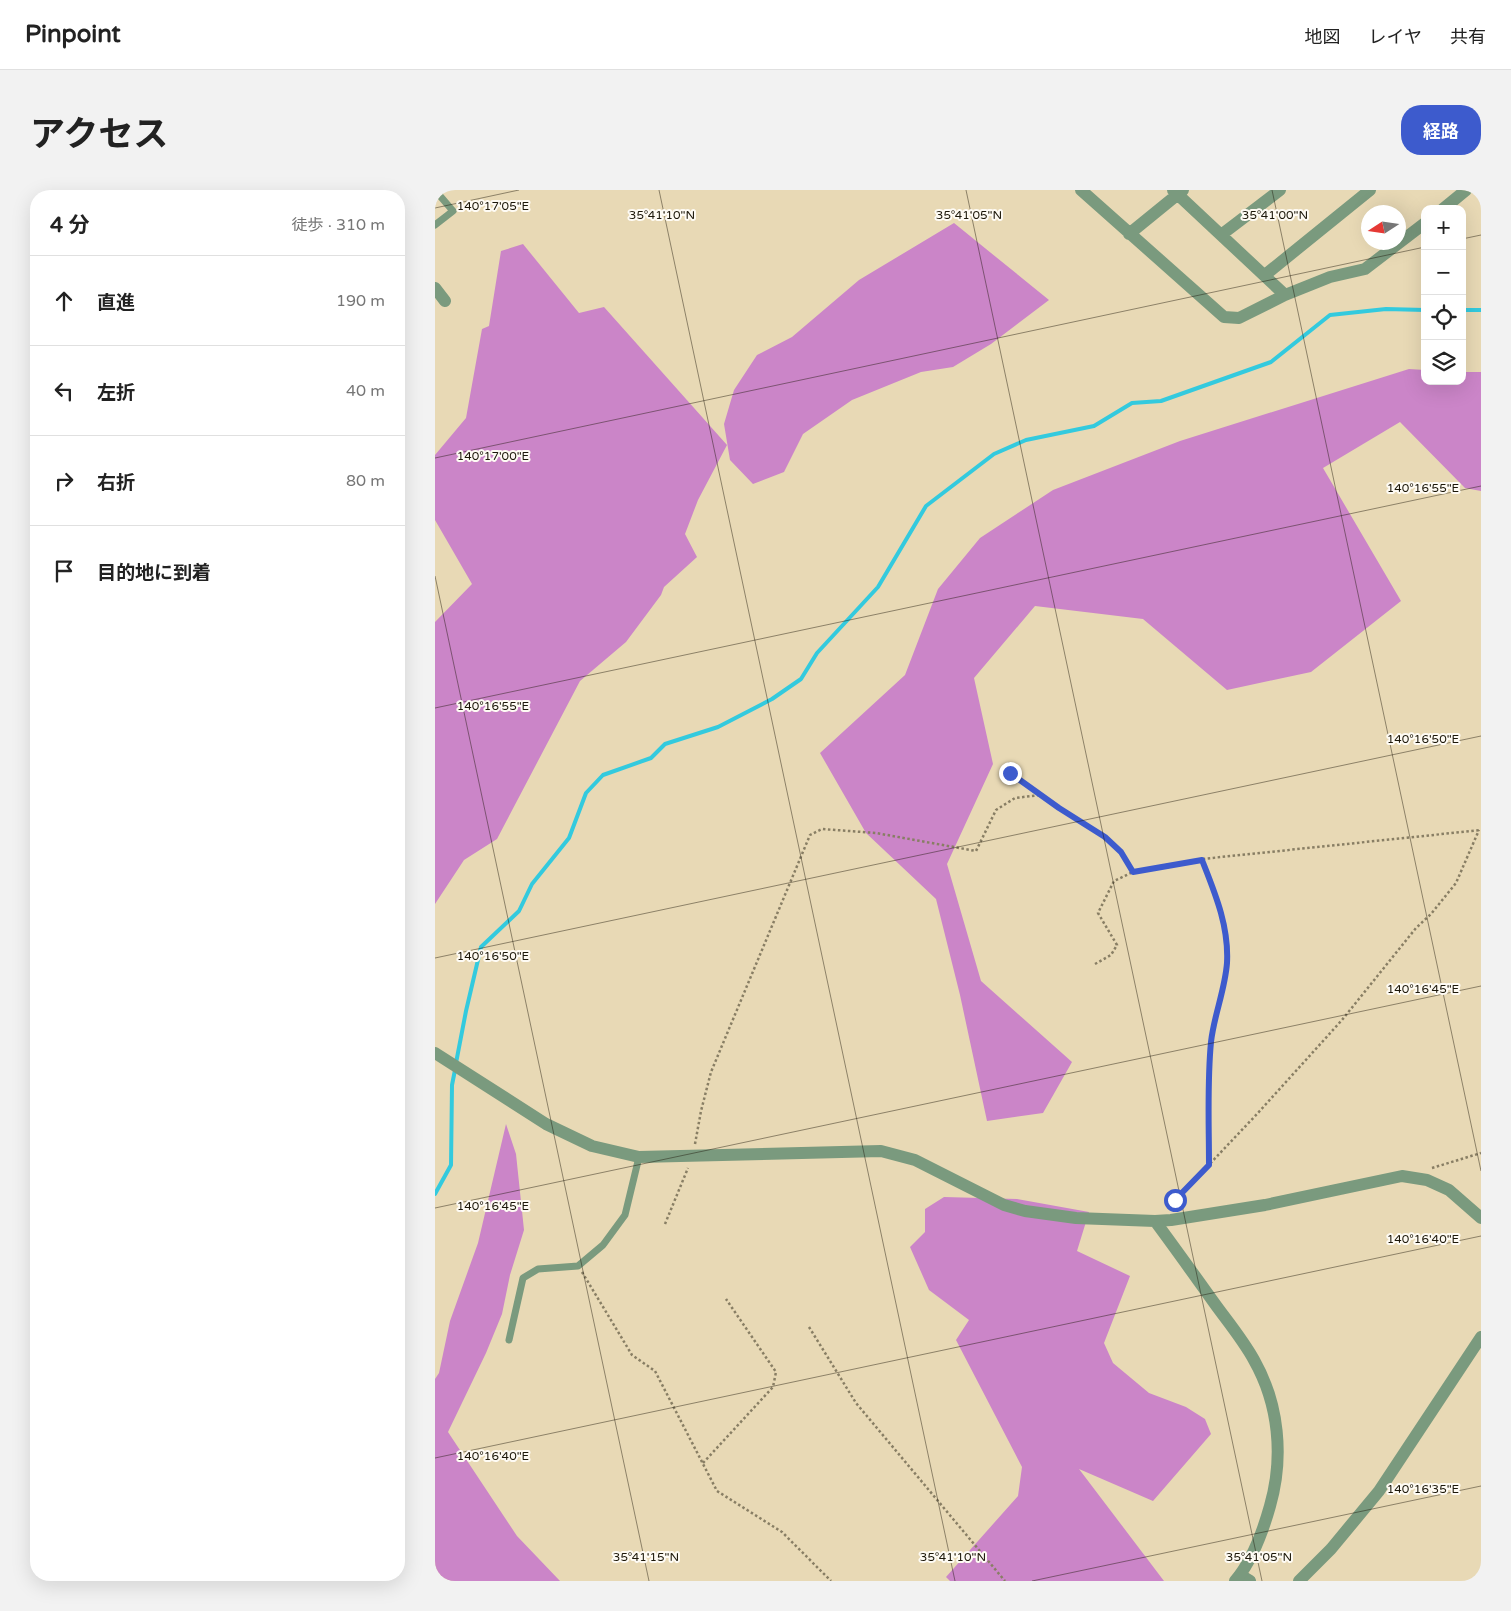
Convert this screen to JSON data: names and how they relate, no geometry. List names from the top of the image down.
{
  "north": "left",
  "page": {
    "header": "Pinpoint",
    "nav": ["地図", "レイヤ", "共有"],
    "title": "アクセス",
    "buttons": "経路",
    "heading": ["4 分", "徒歩 · 310 m"],
    "map_buttons": ["+", "−"],
    "list": [
      ["直進", "190 m"],
      ["左折", "40 m"],
      ["右折", "80 m"],
      "目的地に到着"
    ]
  },
  "coordinates": [
    "140°17'05\"E",
    "35°41'10\"N",
    "35°41'05\"N",
    "35°41'00\"N",
    "140°17'00\"E",
    "140°16'55\"E",
    "140°16'50\"E",
    "140°16'45\"E",
    "140°16'40\"E",
    "140°16'35\"E",
    "35°41'15\"N"
  ]
}
